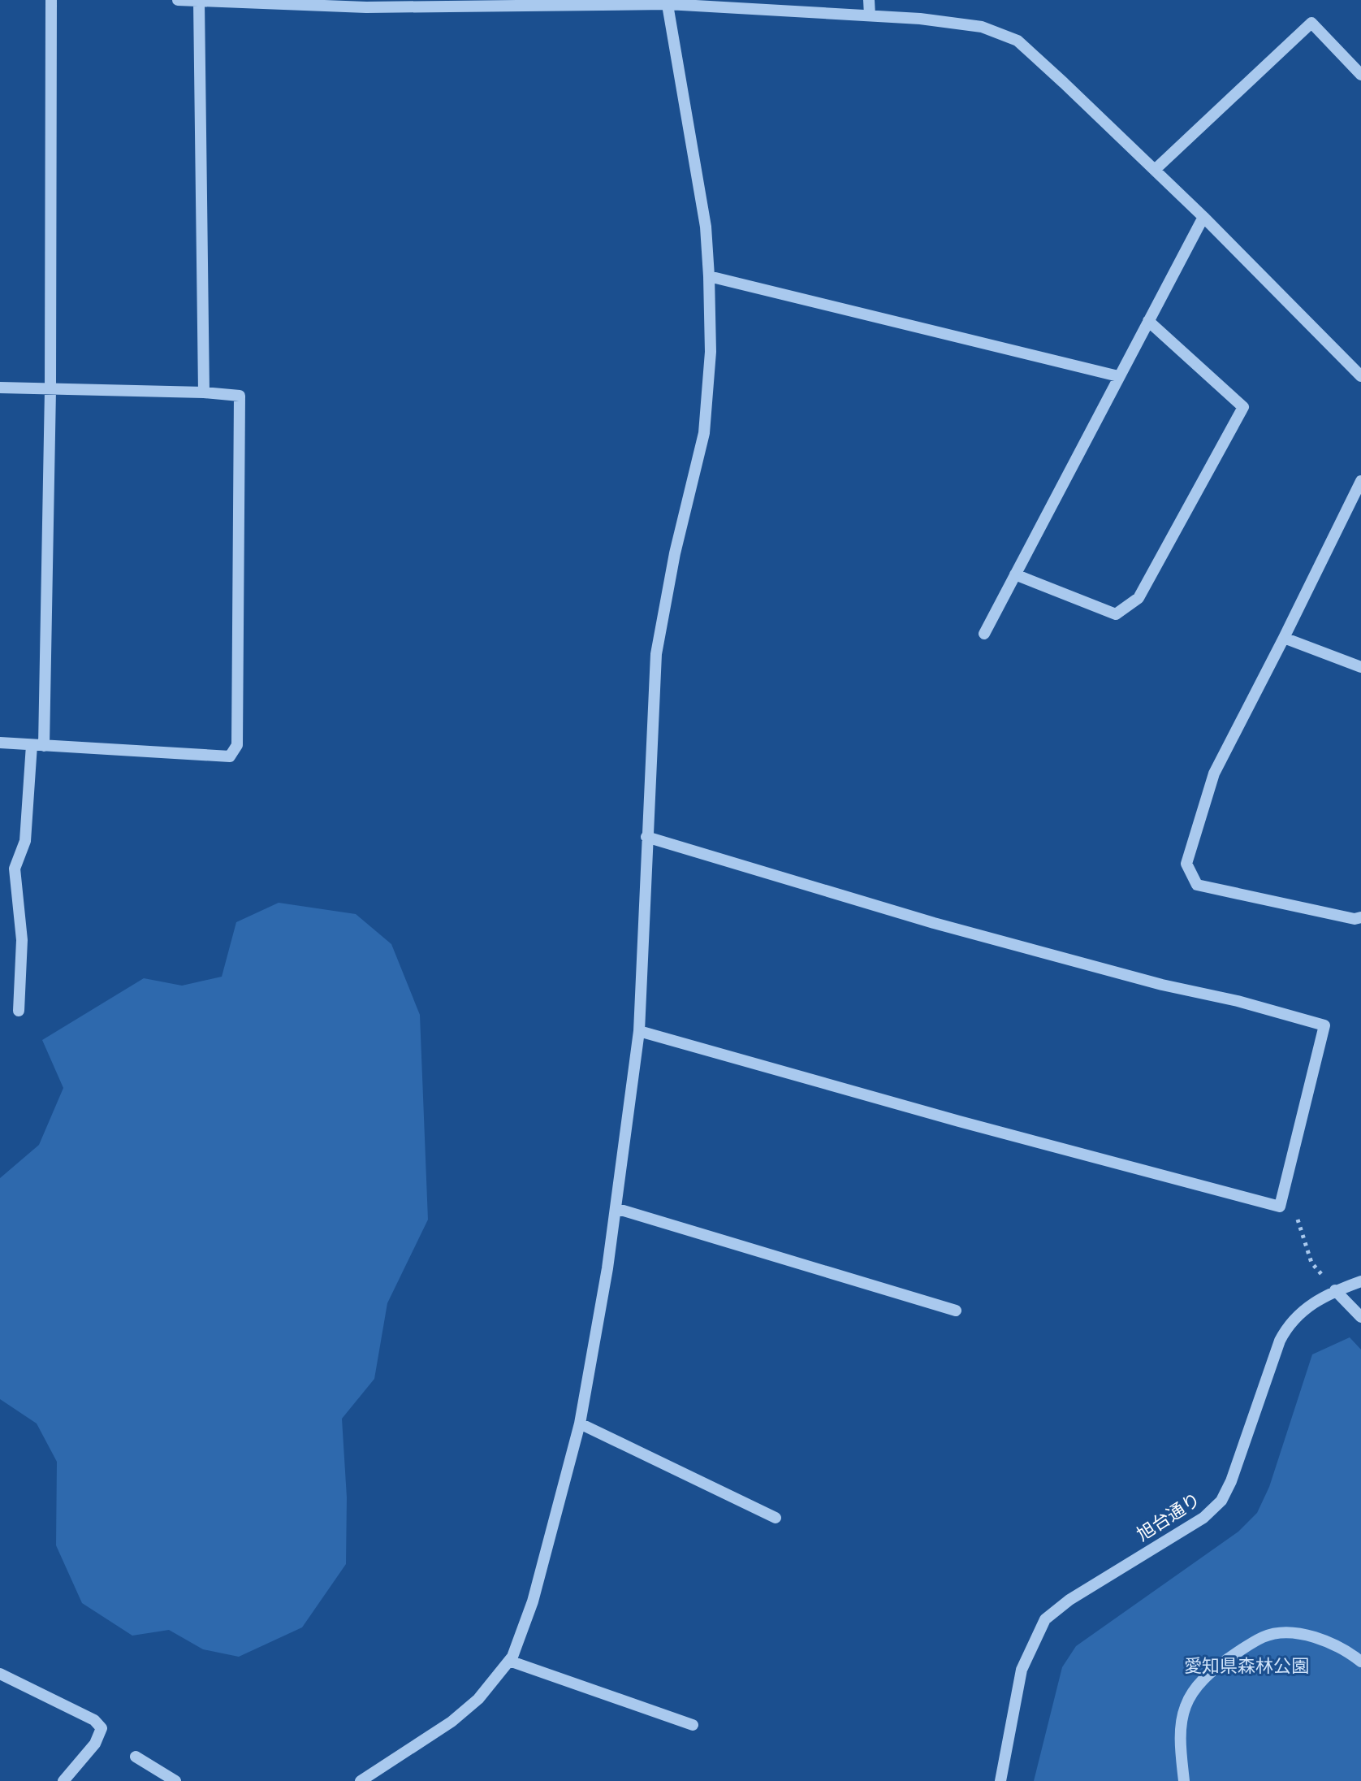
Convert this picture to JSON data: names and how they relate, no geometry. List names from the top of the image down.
{
  "streets": {
    "street": ["旭台通り"]
  },
  "parks": ["愛知県森林公園"]
}
